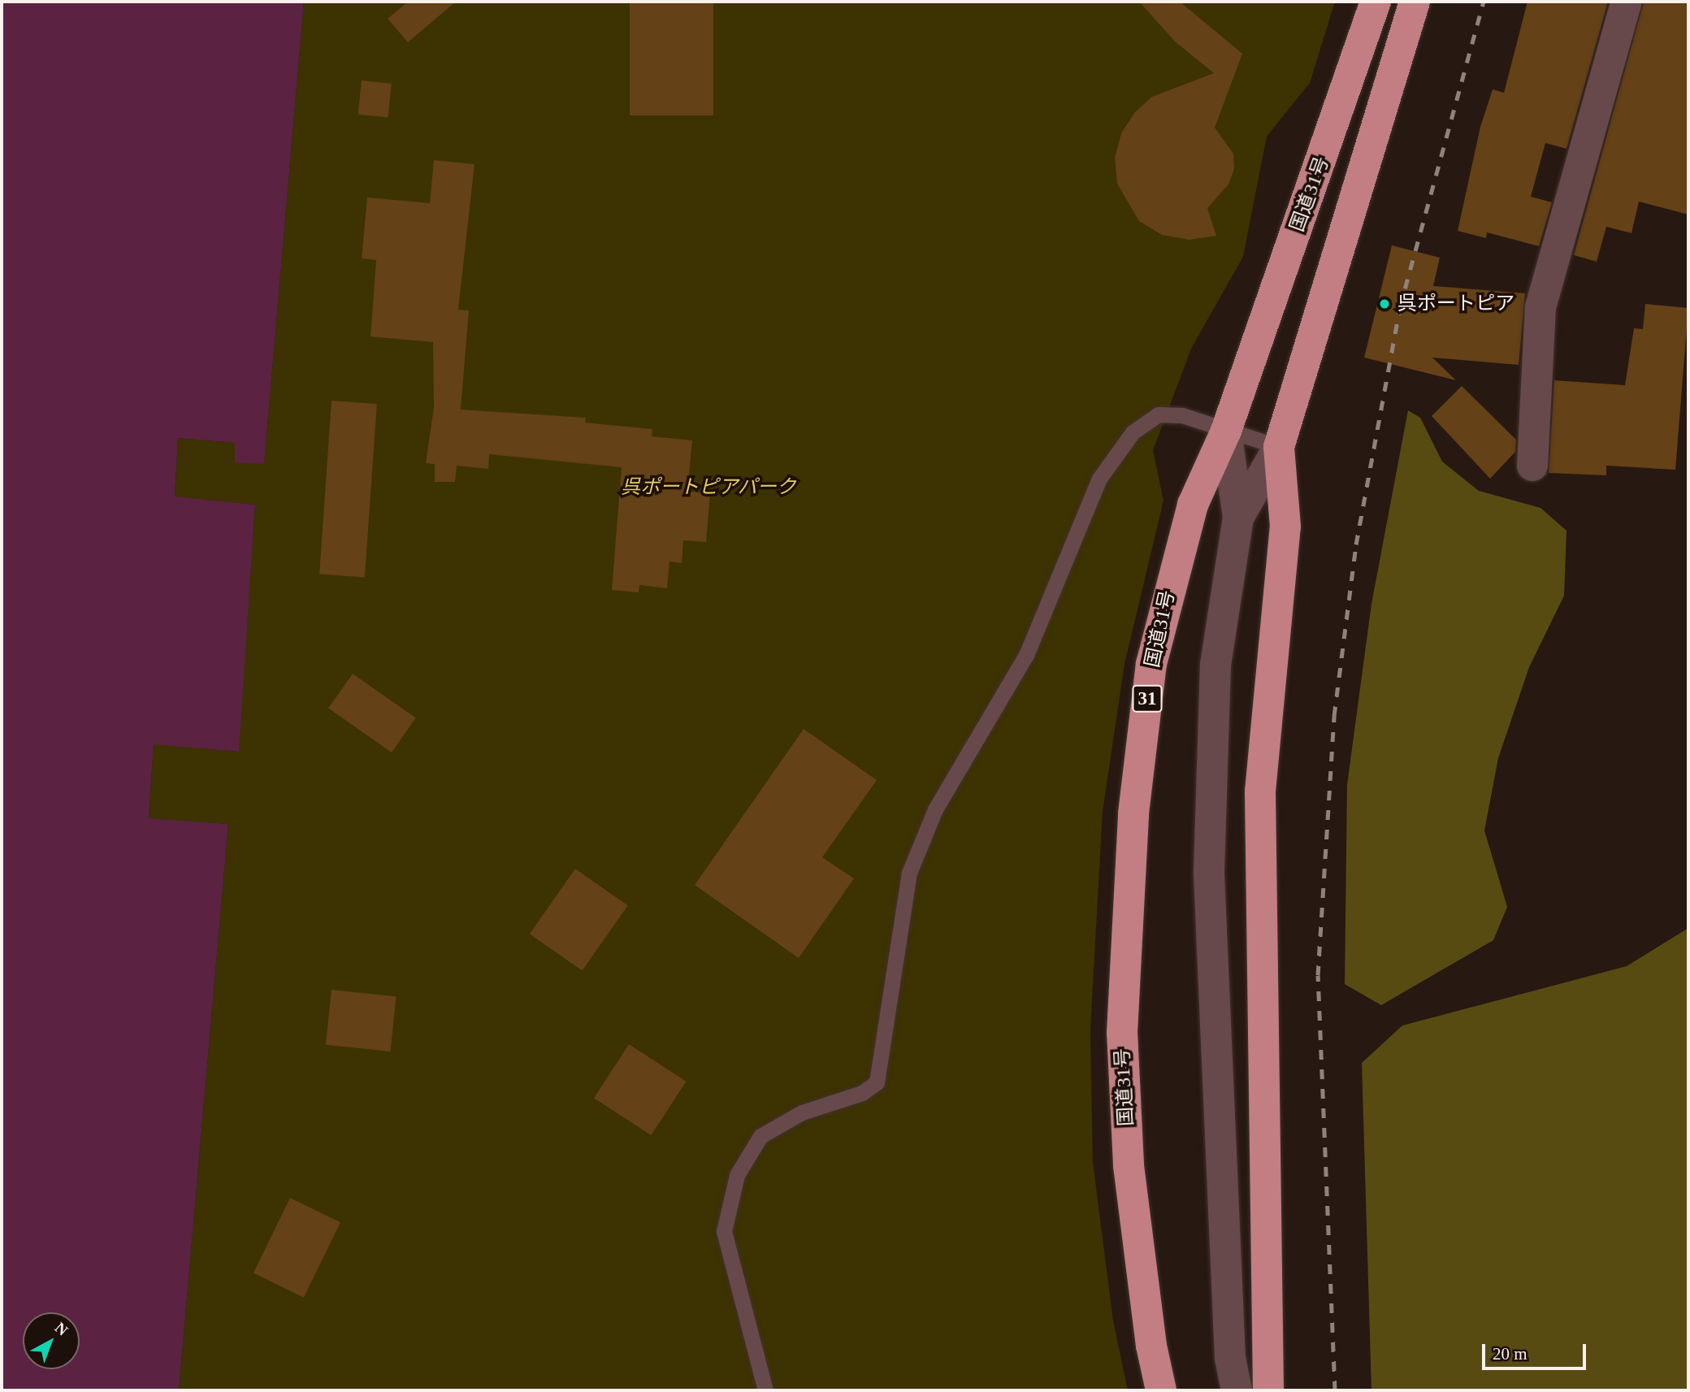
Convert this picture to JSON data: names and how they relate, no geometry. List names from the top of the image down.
{
  "streets": {
    "highway": ["国道31号", "31"]
  },
  "parks": ["呉ポートピアパーク"],
  "places": ["呉ポートピア"],
  "scale_bar": "20 m",
  "north": "top right"
}
